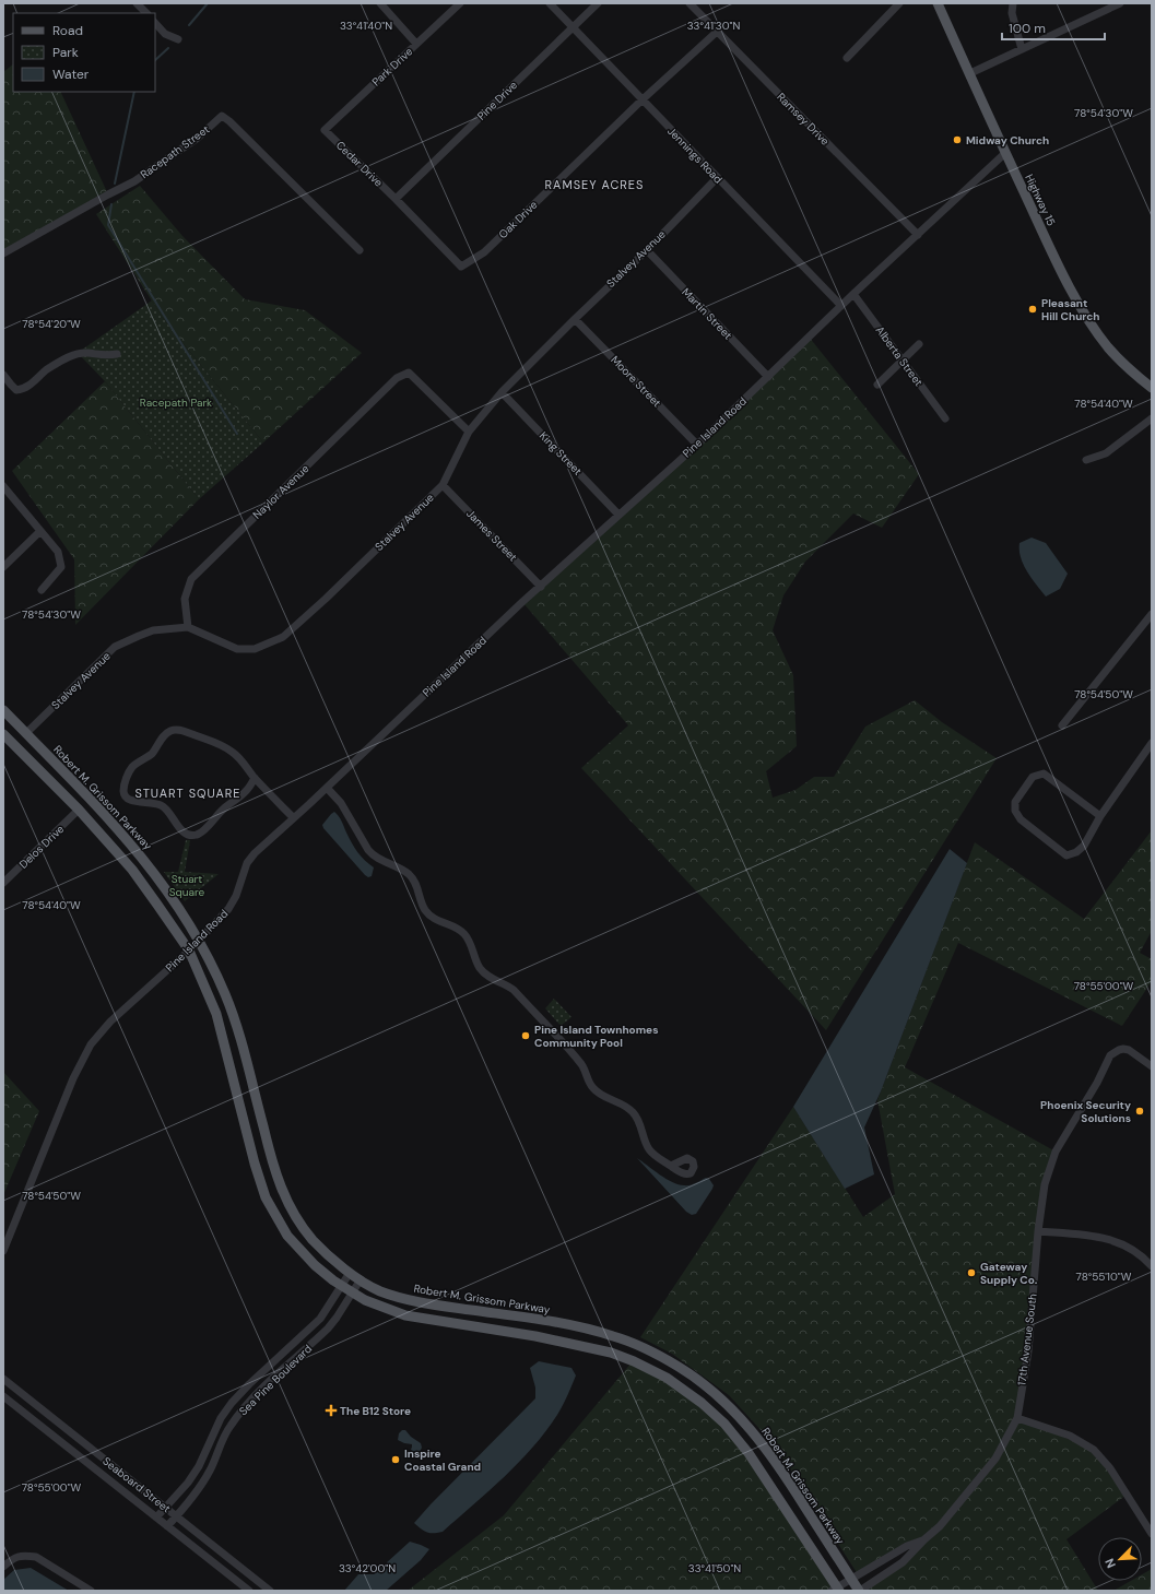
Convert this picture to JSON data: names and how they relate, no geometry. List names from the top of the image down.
{
  "streets": {
    "main road": ["Highway 15", "Robert M. Grissom Parkway"],
    "street": [
      "Park Drive",
      "Pine Drive",
      "Ramsey Drive",
      "Racepath Street",
      "Jennings Road",
      "Cedar Drive",
      "Oak Drive",
      "Stalvey Avenue",
      "Martin Street",
      "Alberta Street",
      "Moore Street",
      "Pine Island Road",
      "King Street",
      "Naylor Avenue",
      "James Street",
      "Delos Drive",
      "17th Avenue South",
      "Sea Pine Boulevard",
      "Seaboard Street"
    ]
  },
  "crossings": [
    ["Park Drive", "Cedar Drive"],
    ["Pine Drive", "Jennings Road"],
    ["Pine Drive", "Cedar Drive"],
    ["Pine Drive", "Oak Drive"],
    ["Ramsey Drive", "Oak Drive"],
    ["Ramsey Drive", "Pine Island Road"],
    ["Jennings Road", "Oak Drive"],
    ["Jennings Road", "Stalvey Avenue"],
    ["Jennings Road", "Pine Island Road"],
    ["Cedar Drive", "Oak Drive"],
    ["Highway 15", "Pine Island Road"],
    ["Stalvey Avenue", "Martin Street"],
    ["Stalvey Avenue", "Moore Street"],
    ["Stalvey Avenue", "King Street"],
    ["Stalvey Avenue", "Naylor Avenue"],
    ["Stalvey Avenue", "James Street"],
    ["Stalvey Avenue", "Robert M. Grissom Parkway"],
    ["Martin Street", "Pine Island Road"],
    ["Alberta Street", "Pine Island Road"],
    ["Moore Street", "Pine Island Road"],
    ["Pine Island Road", "King Street"],
    ["Pine Island Road", "James Street"],
    ["Pine Island Road", "Robert M. Grissom Parkway"],
    ["Robert M. Grissom Parkway", "17th Avenue South"],
    ["Robert M. Grissom Parkway", "Sea Pine Boulevard"],
    ["Sea Pine Boulevard", "Seaboard Street"]
  ],
  "districts": ["RAMSEY ACRES", "STUART SQUARE"],
  "parks": ["Racepath Park", "Stuart Square"],
  "places": {
    "other": [
      "Midway Church",
      "Pleasant Hill Church",
      "Pine Island Townhomes Community Pool",
      "Phoenix Security Solutions",
      "Gateway Supply Co.",
      "Inspire Coastal Grand"
    ],
    "health": ["The B12 Store"]
  },
  "legend": ["Road", "Park", "Water"],
  "scale_bar": "100 m",
  "north": "bottom left",
  "coordinates": [
    "33°41'40\"N",
    "33°41'30\"N",
    "78°54'30\"W",
    "78°54'20\"W",
    "78°54'40\"W",
    "78°54'50\"W",
    "78°55'00\"W",
    "78°55'10\"W",
    "33°42'00\"N",
    "33°41'50\"N"
  ]
}
